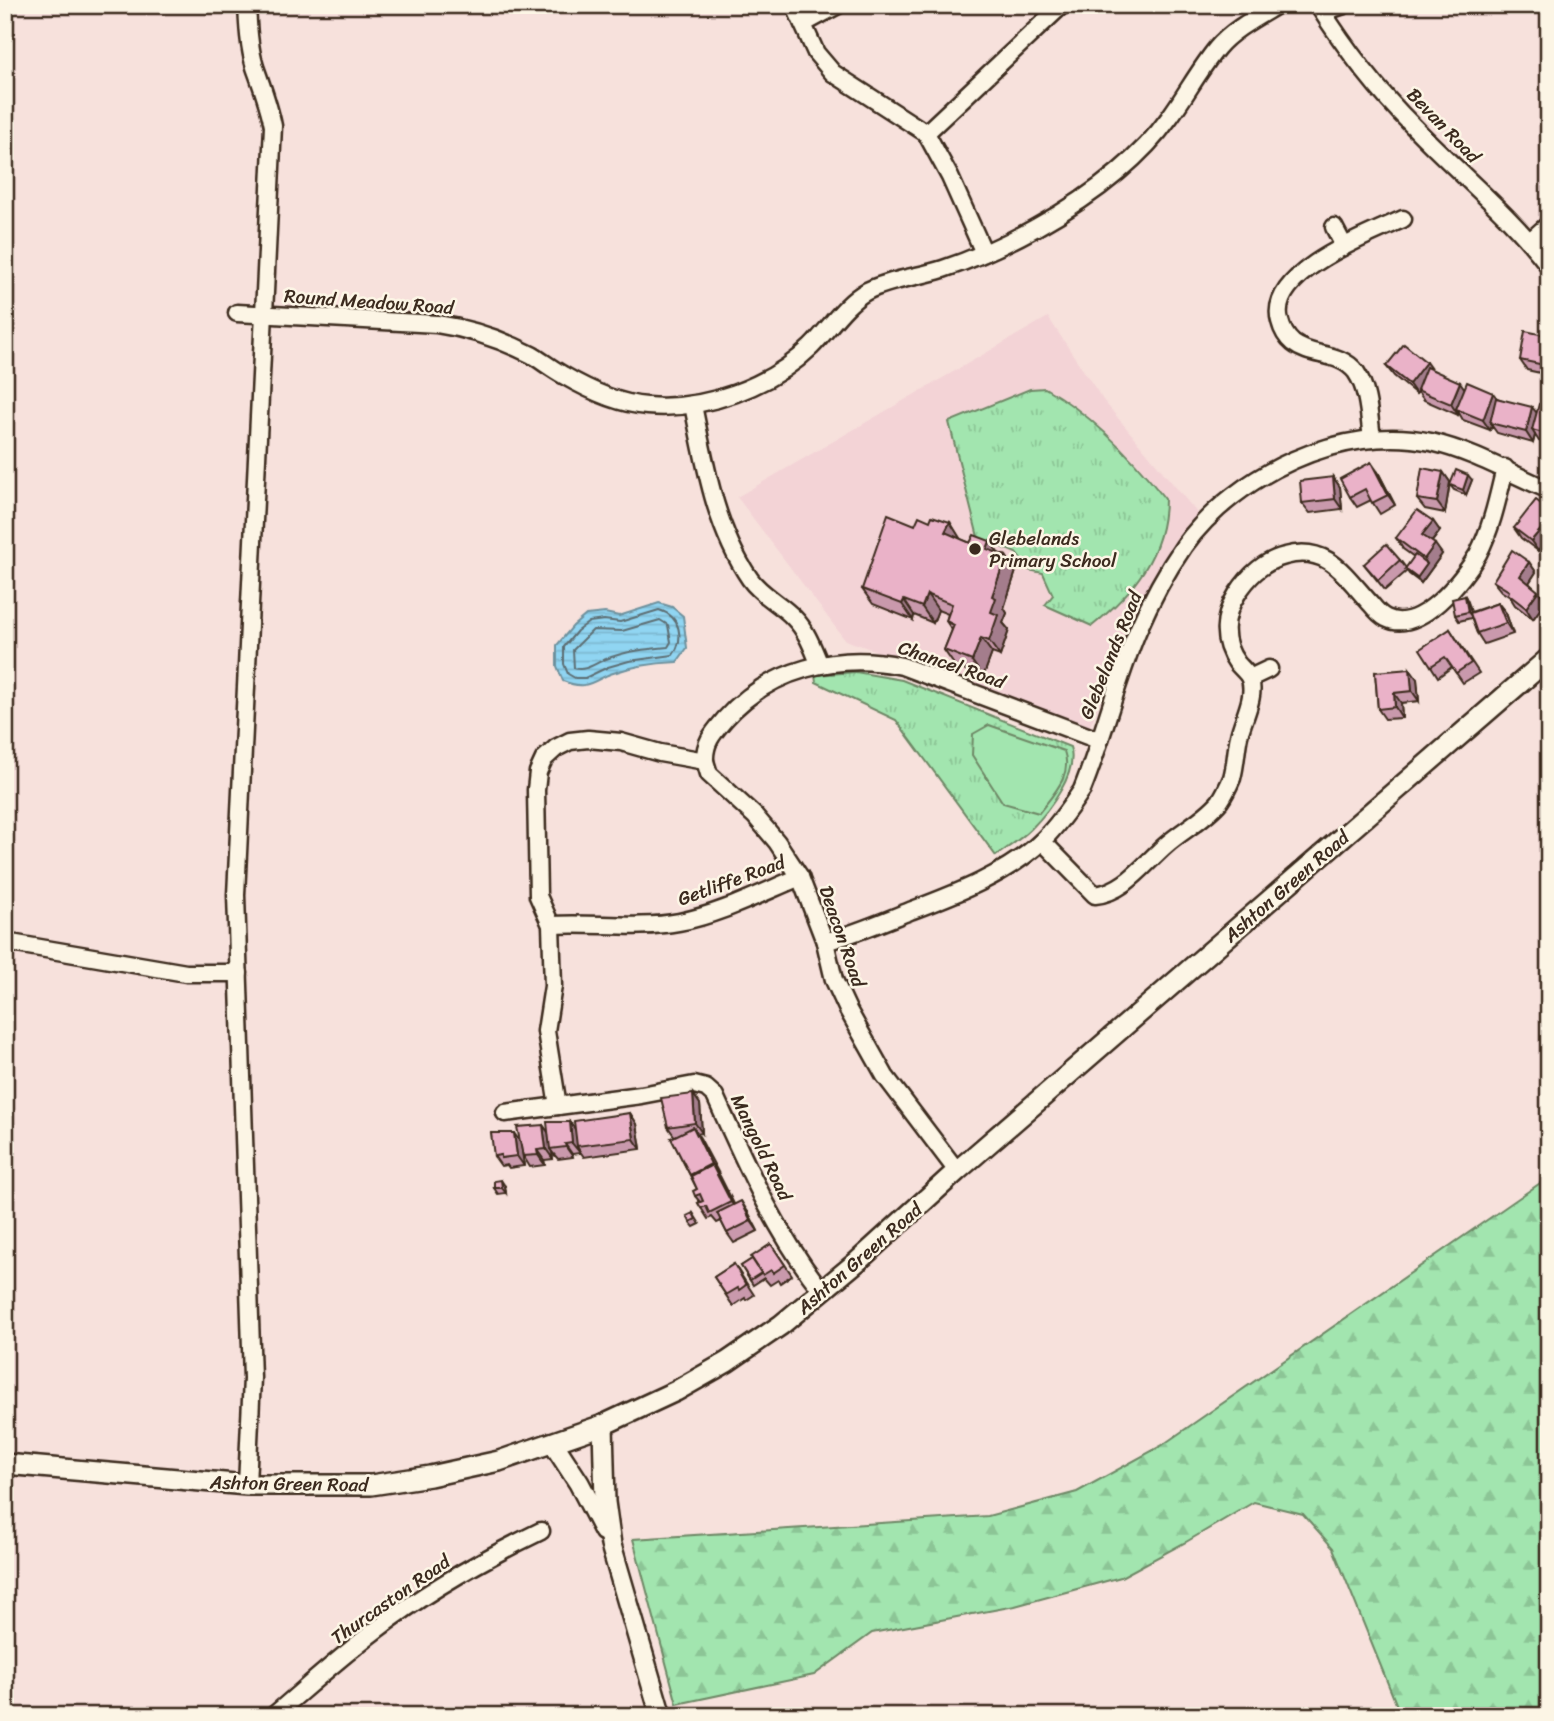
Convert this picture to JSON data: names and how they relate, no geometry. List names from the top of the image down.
{
  "streets": {
    "street": [
      "Bevan Road",
      "Round Meadow Road",
      "Glebelands Road",
      "Chancel Road",
      "Getliffe Road",
      "Ashton Green Road",
      "Deacon Road",
      "Mangold Road",
      "Thurcaston Road"
    ]
  },
  "crossings": [
    ["Glebelands Road", "Chancel Road"],
    ["Glebelands Road", "Deacon Road"],
    ["Chancel Road", "Deacon Road"],
    ["Getliffe Road", "Deacon Road"],
    ["Ashton Green Road", "Deacon Road"],
    ["Ashton Green Road", "Mangold Road"]
  ],
  "places": ["Glebelands Primary School"]
}
